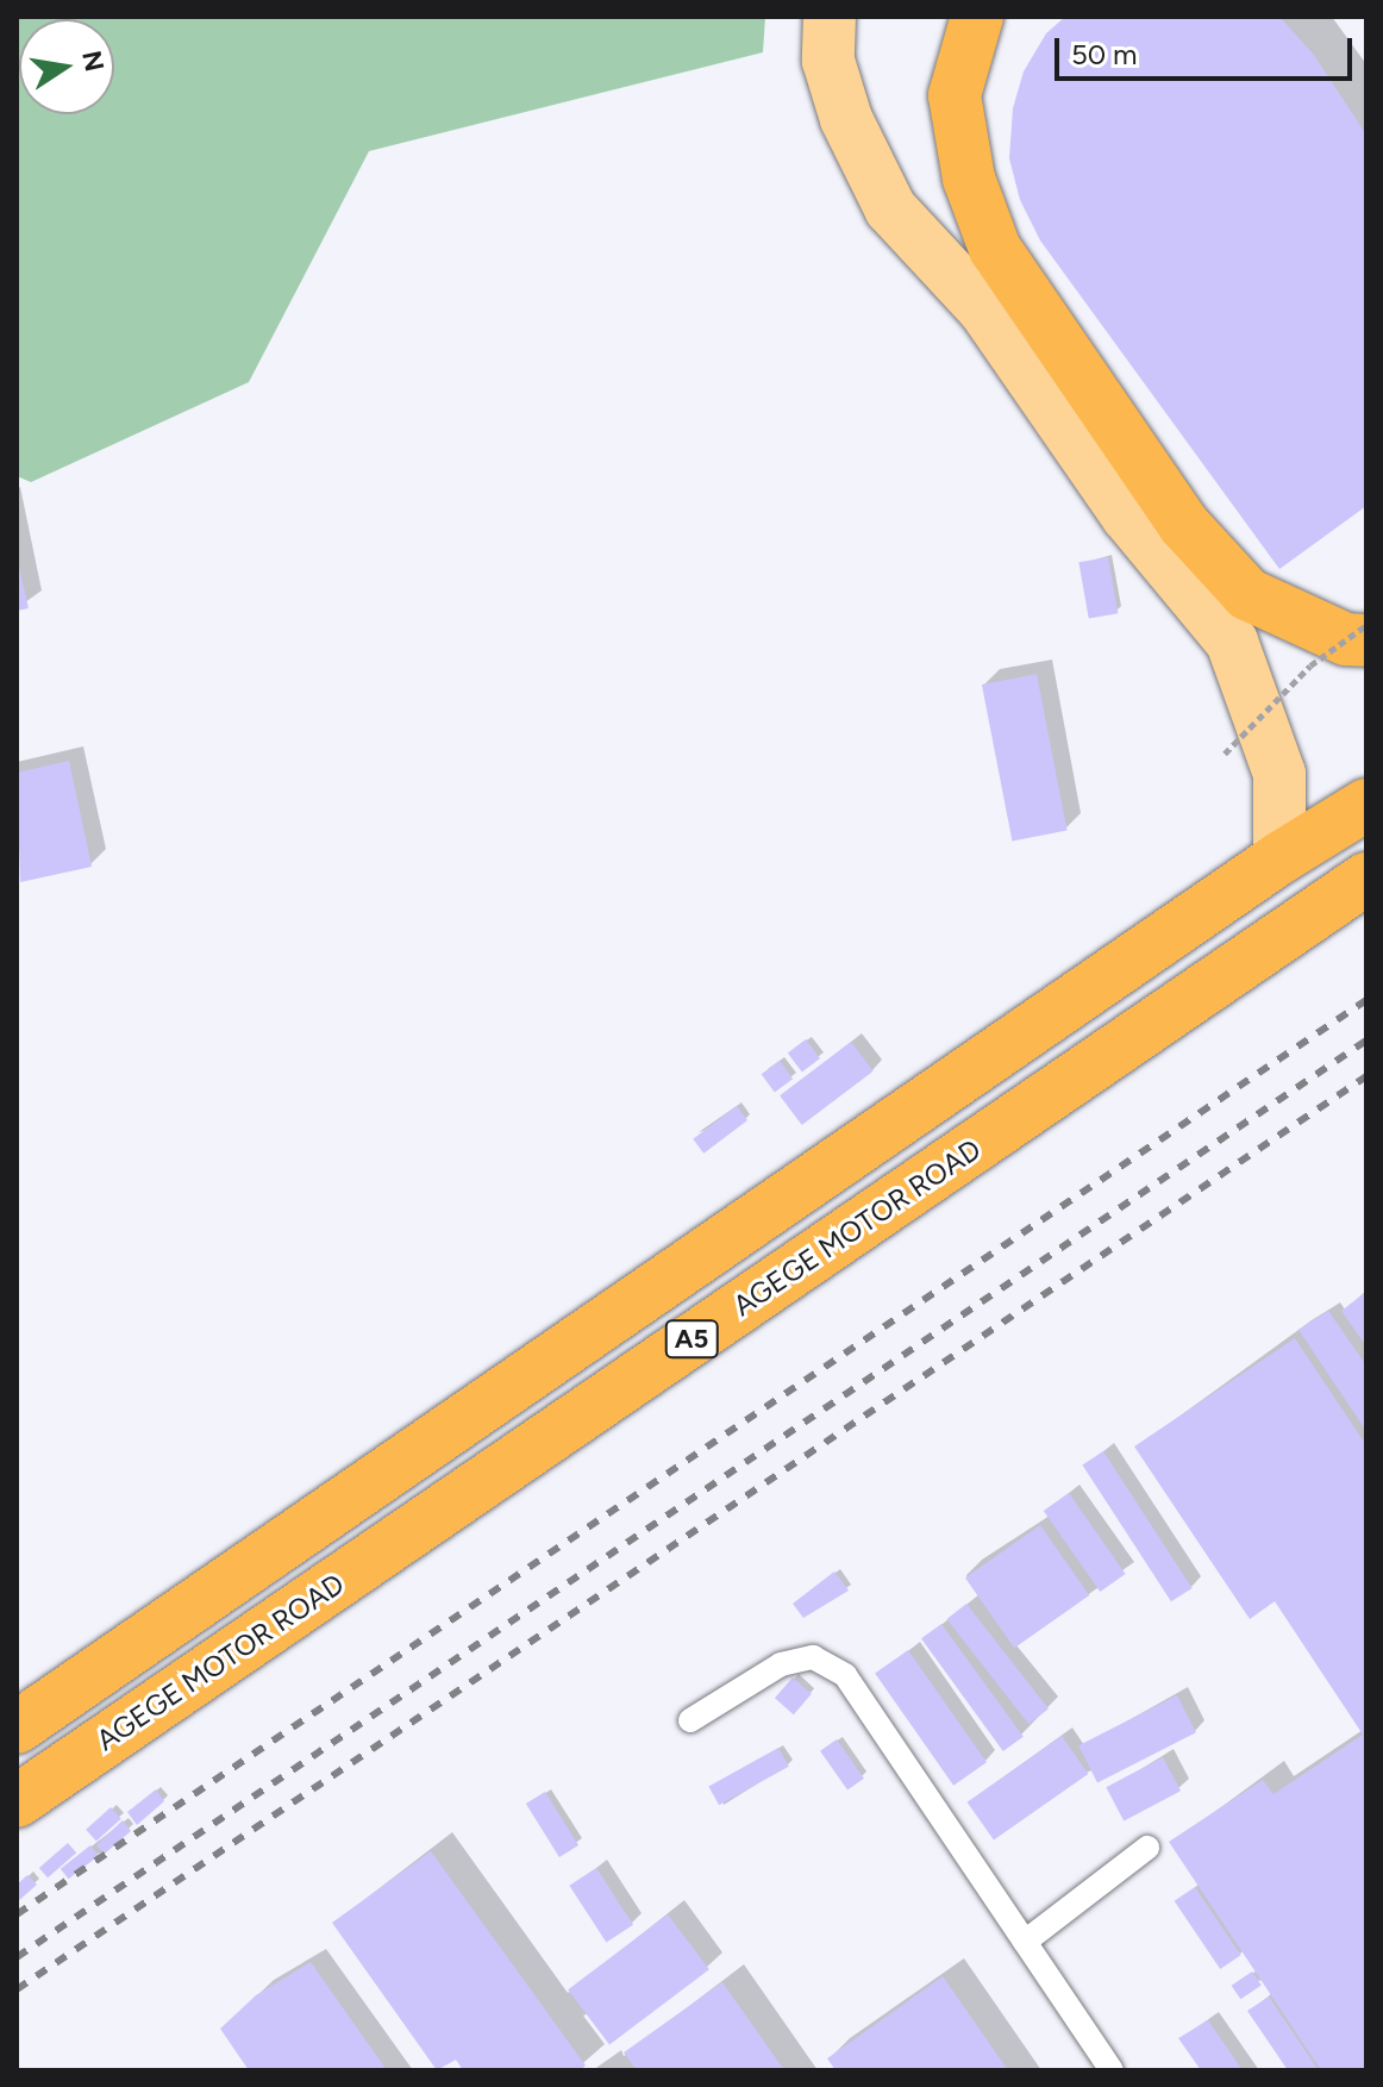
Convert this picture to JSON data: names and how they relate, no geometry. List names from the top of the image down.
{
  "streets": {
    "highway": ["AGEGE MOTOR ROAD", "A5"]
  },
  "scale_bar": "50 m",
  "north": "right"
}
